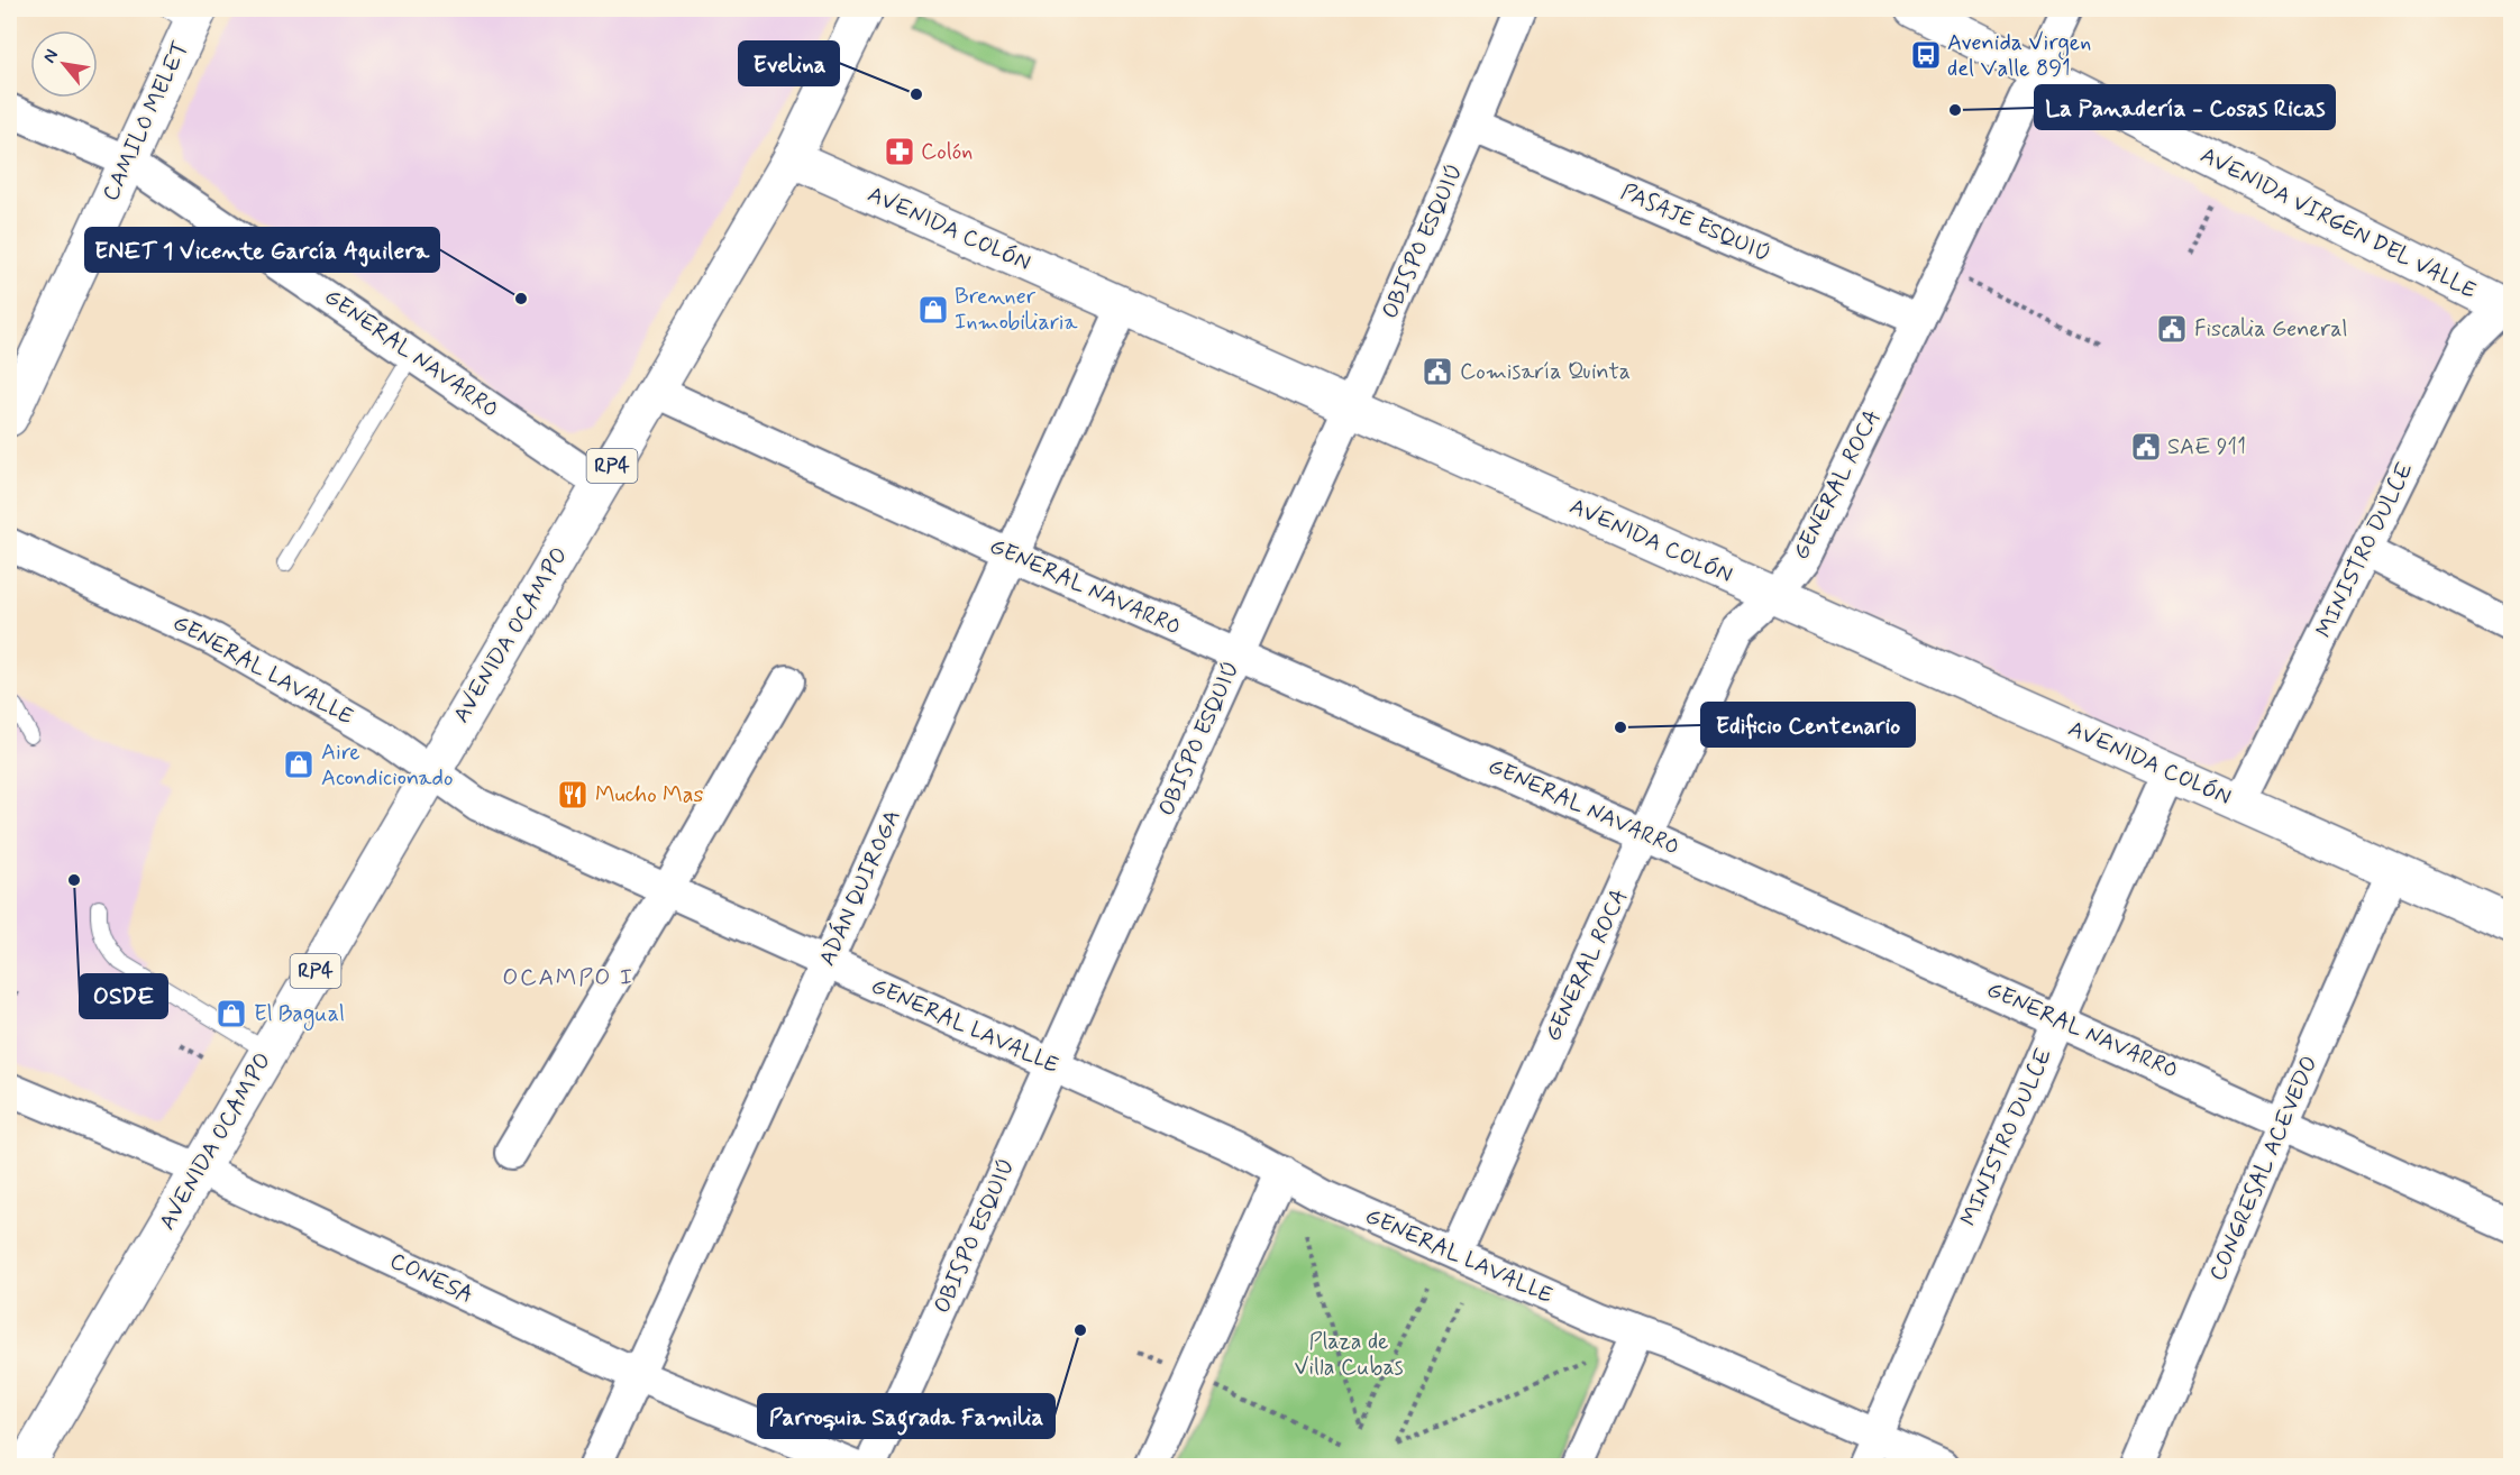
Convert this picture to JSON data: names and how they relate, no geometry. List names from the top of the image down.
{
  "streets": {
    "main road": [
      "CAMILO MELET",
      "AVENIDA VIRGEN DEL VALLE",
      "AVENIDA COLÓN",
      "RP4",
      "AVENIDA OCAMPO"
    ],
    "street": [
      "PASAJE ESQUIÚ",
      "OBISPO ESQUIÚ",
      "GENERAL NAVARRO",
      "GENERAL ROCA",
      "MINISTRO DULCE",
      "GENERAL LAVALLE",
      "ADÁN QUIROGA",
      "CONGRESAL ACEVEDO",
      "CONESA"
    ]
  },
  "crossings": [
    ["CAMILO MELET", "GENERAL NAVARRO"],
    ["PASAJE ESQUIÚ", "OBISPO ESQUIÚ"],
    ["PASAJE ESQUIÚ", "GENERAL ROCA"],
    ["AVENIDA VIRGEN DEL VALLE", "GENERAL ROCA"],
    ["AVENIDA VIRGEN DEL VALLE", "MINISTRO DULCE"],
    ["AVENIDA COLÓN", "OBISPO ESQUIÚ"],
    ["AVENIDA COLÓN", "GENERAL ROCA"],
    ["AVENIDA COLÓN", "MINISTRO DULCE"],
    ["AVENIDA COLÓN", "AVENIDA OCAMPO"],
    ["AVENIDA COLÓN", "ADÁN QUIROGA"],
    ["AVENIDA COLÓN", "CONGRESAL ACEVEDO"],
    ["OBISPO ESQUIÚ", "GENERAL NAVARRO"],
    ["OBISPO ESQUIÚ", "GENERAL LAVALLE"],
    ["GENERAL NAVARRO", "GENERAL ROCA"],
    ["GENERAL NAVARRO", "MINISTRO DULCE"],
    ["GENERAL NAVARRO", "AVENIDA OCAMPO"],
    ["GENERAL NAVARRO", "ADÁN QUIROGA"],
    ["GENERAL NAVARRO", "CONGRESAL ACEVEDO"],
    ["GENERAL ROCA", "GENERAL LAVALLE"],
    ["MINISTRO DULCE", "GENERAL LAVALLE"],
    ["AVENIDA OCAMPO", "GENERAL LAVALLE"],
    ["AVENIDA OCAMPO", "CONESA"],
    ["GENERAL LAVALLE", "ADÁN QUIROGA"],
    ["ADÁN QUIROGA", "CONESA"]
  ],
  "districts": ["OCAMPO I"],
  "parks": ["Plaza de Villa Cubas"],
  "places": {
    "bus stop": ["Avenida Virgen del Valle 891"],
    "other": [
      "Evelina",
      "La Panadería - Cosas Ricas",
      "ENET 1 Vicente García Aguilera",
      "Edificio Centenario",
      "OSDE",
      "Parroquia Sagrada Familia"
    ],
    "pharmacy": ["Colón"],
    "shop": ["Brenner Inmobiliaria", "Aire Acondicionado", "El Bagual"],
    "public building": ["Fiscalia General", "Comisaría Quinta", "SAE 911"],
    "restaurant": ["Mucho Mas"]
  },
  "north": "top left"
}
